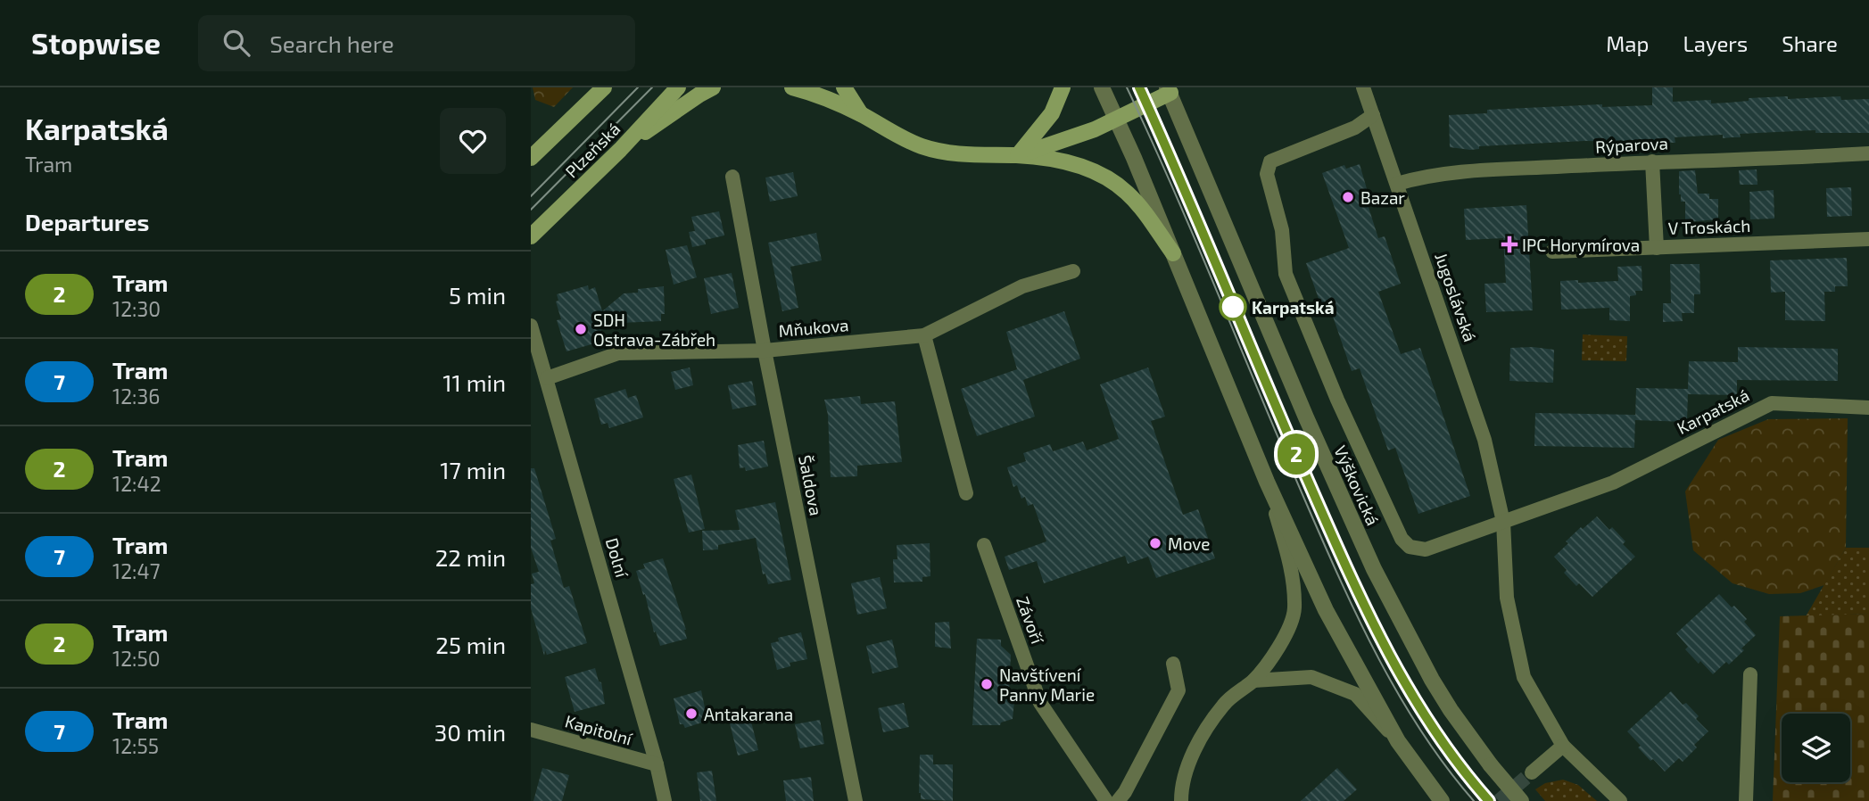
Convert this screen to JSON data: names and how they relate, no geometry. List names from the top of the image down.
{
  "streets": {
    "main road": ["Plzeňská"],
    "street": [
      "Rýparova",
      "V Troskách",
      "Jugoslávská",
      "Mňukova",
      "Karpatská",
      "Šaldova",
      "Výškovická",
      "Dolní",
      "Závoří",
      "Kapitolní"
    ]
  },
  "crossings": [
    ["Rýparova", "Jugoslávská"],
    ["Jugoslávská", "Karpatská"],
    ["Mňukova", "Šaldova"],
    ["Mňukova", "Dolní"],
    ["Dolní", "Kapitolní"]
  ],
  "places": {
    "other": [
      "Bazar",
      "Karpatská",
      "SDH Ostrava-Zábřeh",
      "Move",
      "Navštívení Panny Marie",
      "Antakarana"
    ],
    "health": ["IPC Horymírova"]
  },
  "lines": ["tram line 2"],
  "page": {
    "header": "Stopwise",
    "search": "Search here",
    "nav": ["Map", "Layers", "Share"],
    "heading": [
      ["Karpatská", "Tram"],
      "Departures"
    ],
    "on_map": "2",
    "list": [
      {
        "mark": "2",
        "name": "Tram",
        "note": "12:30",
        "value": "5 min"
      },
      {
        "mark": "7",
        "name": "Tram",
        "note": "12:36",
        "value": "11 min"
      },
      {
        "mark": "2",
        "name": "Tram",
        "note": "12:42",
        "value": "17 min"
      },
      {
        "mark": "7",
        "name": "Tram",
        "note": "12:47",
        "value": "22 min"
      },
      {
        "mark": "2",
        "name": "Tram",
        "note": "12:50",
        "value": "25 min"
      },
      {
        "mark": "7",
        "name": "Tram",
        "note": "12:55",
        "value": "30 min"
      }
    ]
  }
}
